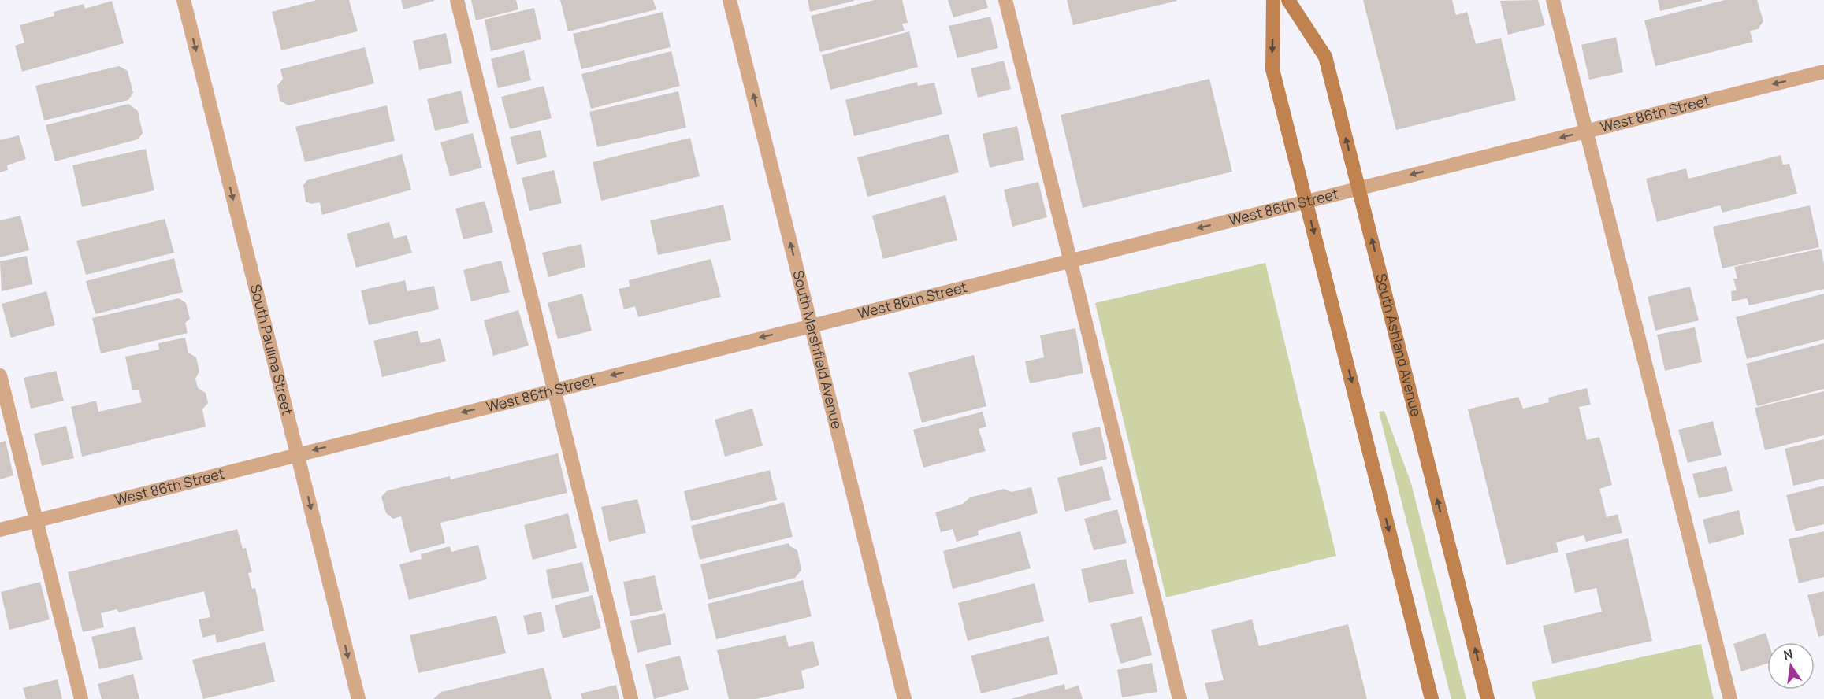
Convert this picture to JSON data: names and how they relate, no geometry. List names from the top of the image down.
{
  "streets": {
    "main road": ["South Ashland Avenue"],
    "street": ["West 86th Street", "South Paulina Street", "South Marshfield Avenue"]
  },
  "crossings": [
    ["West 86th Street", "South Ashland Avenue"],
    ["West 86th Street", "South Paulina Street"],
    ["West 86th Street", "South Marshfield Avenue"]
  ],
  "one_way": ["West 86th Street", "South Paulina Street", "South Marshfield Avenue"],
  "north": "top"
}
